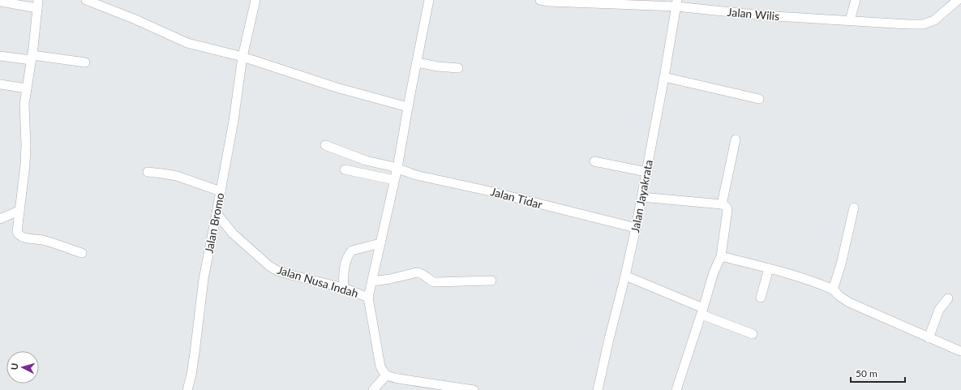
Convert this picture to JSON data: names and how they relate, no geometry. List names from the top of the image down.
{
  "streets": {
    "street": [
      "Jalan Wilis",
      "Jalan Jayakrata",
      "Jalan Tidar",
      "Jalan Bromo",
      "Jalan Nusa Indah"
    ]
  },
  "crossings": [
    ["Jalan Wilis", "Jalan Jayakrata"],
    ["Jalan Jayakrata", "Jalan Tidar"],
    ["Jalan Bromo", "Jalan Nusa Indah"]
  ],
  "scale_bar": "50 m",
  "north": "left"
}
